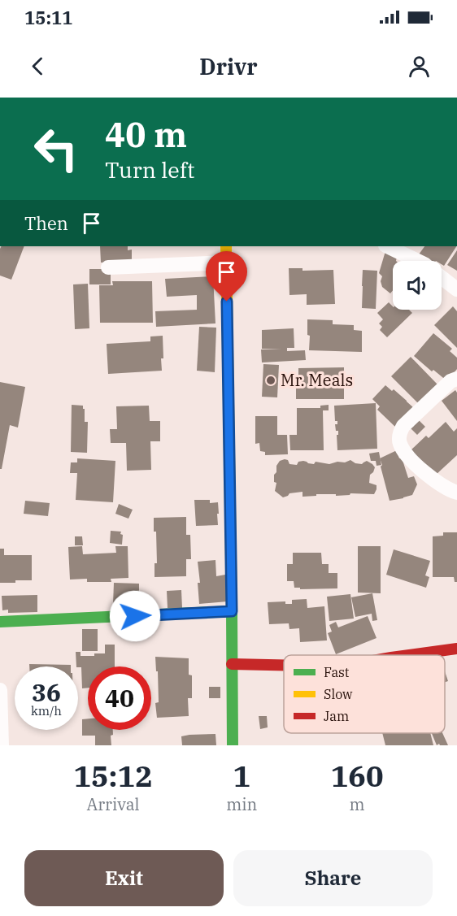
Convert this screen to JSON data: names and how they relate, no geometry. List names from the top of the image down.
{
  "places": ["Mr. Meals"],
  "legend": ["Fast", "Slow", "Jam"],
  "page": {
    "status": "15:11",
    "header": "Drivr",
    "turn": ["40 m", "Turn left"],
    "then": "Then",
    "speed": "36 km/h",
    "limit": "40",
    "eta": [
      "15:12",
      "Arrival",
      "1",
      "min",
      "160",
      "m"
    ],
    "buttons": ["Exit", "Share"]
  }
}
